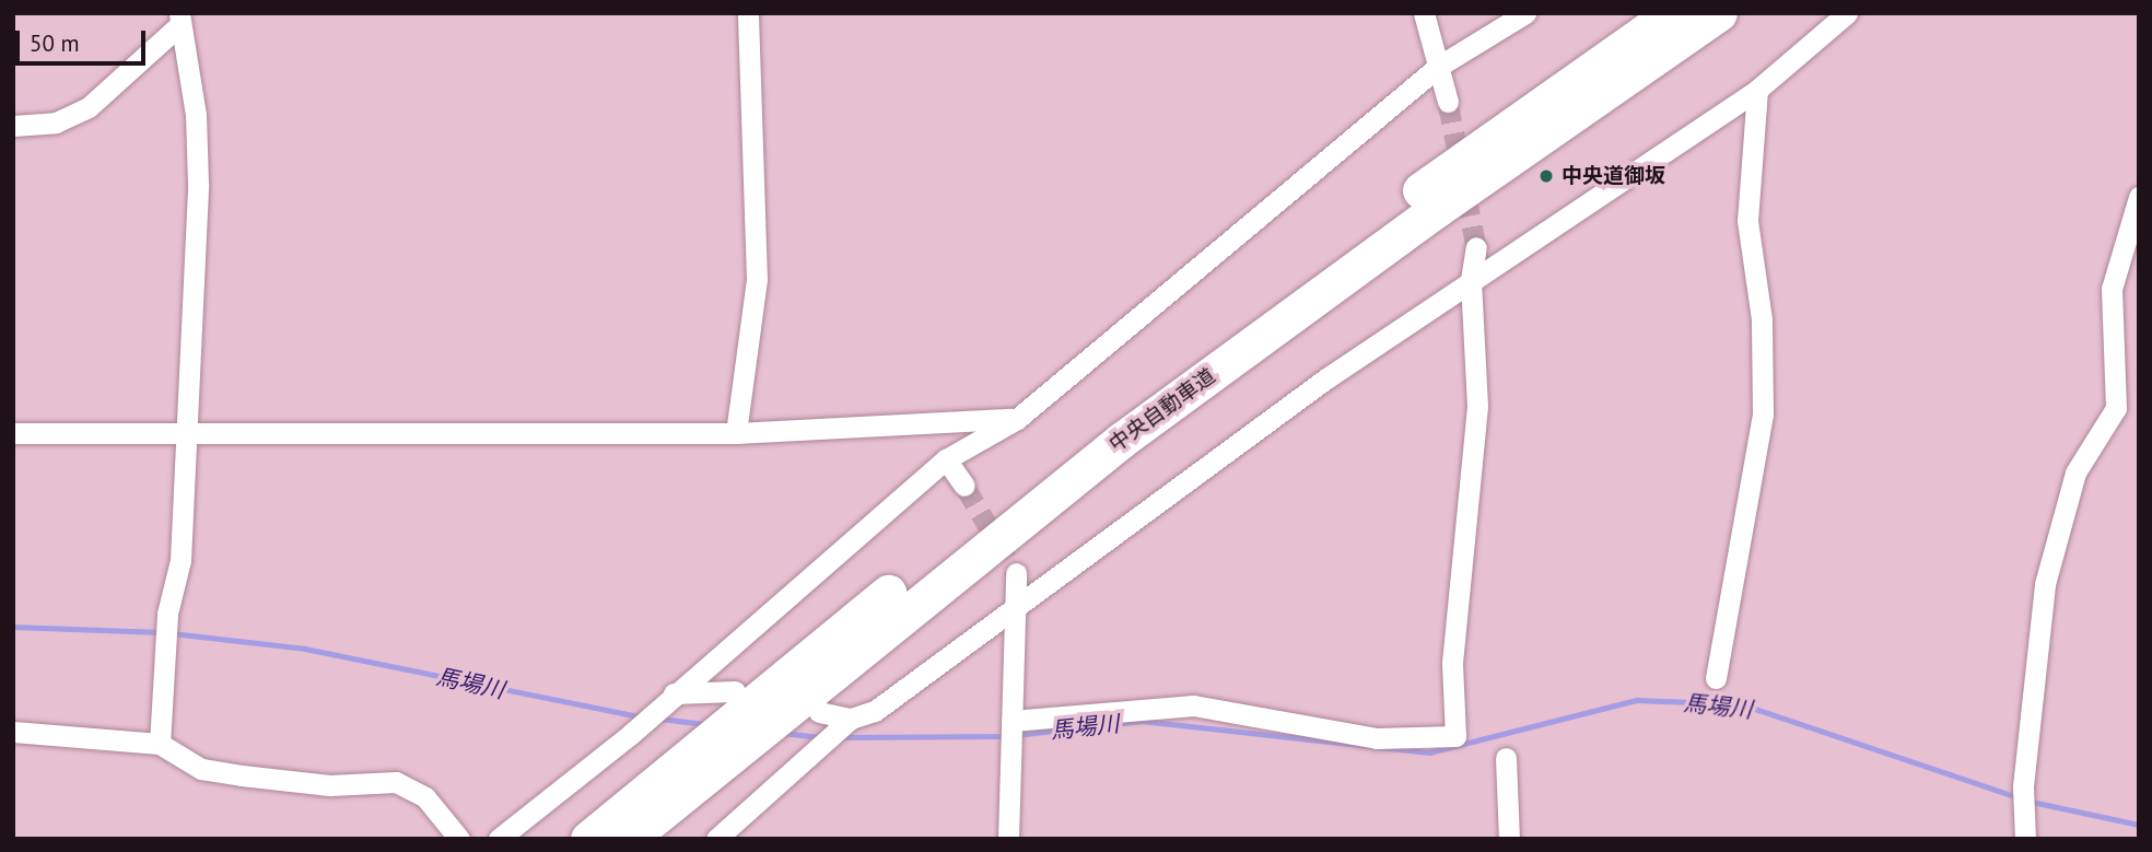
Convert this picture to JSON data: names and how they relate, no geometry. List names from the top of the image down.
{
  "streets": {
    "highway": ["中央自動車道"]
  },
  "water": ["馬場川"],
  "places": ["中央道御坂"],
  "scale_bar": "50 m"
}
